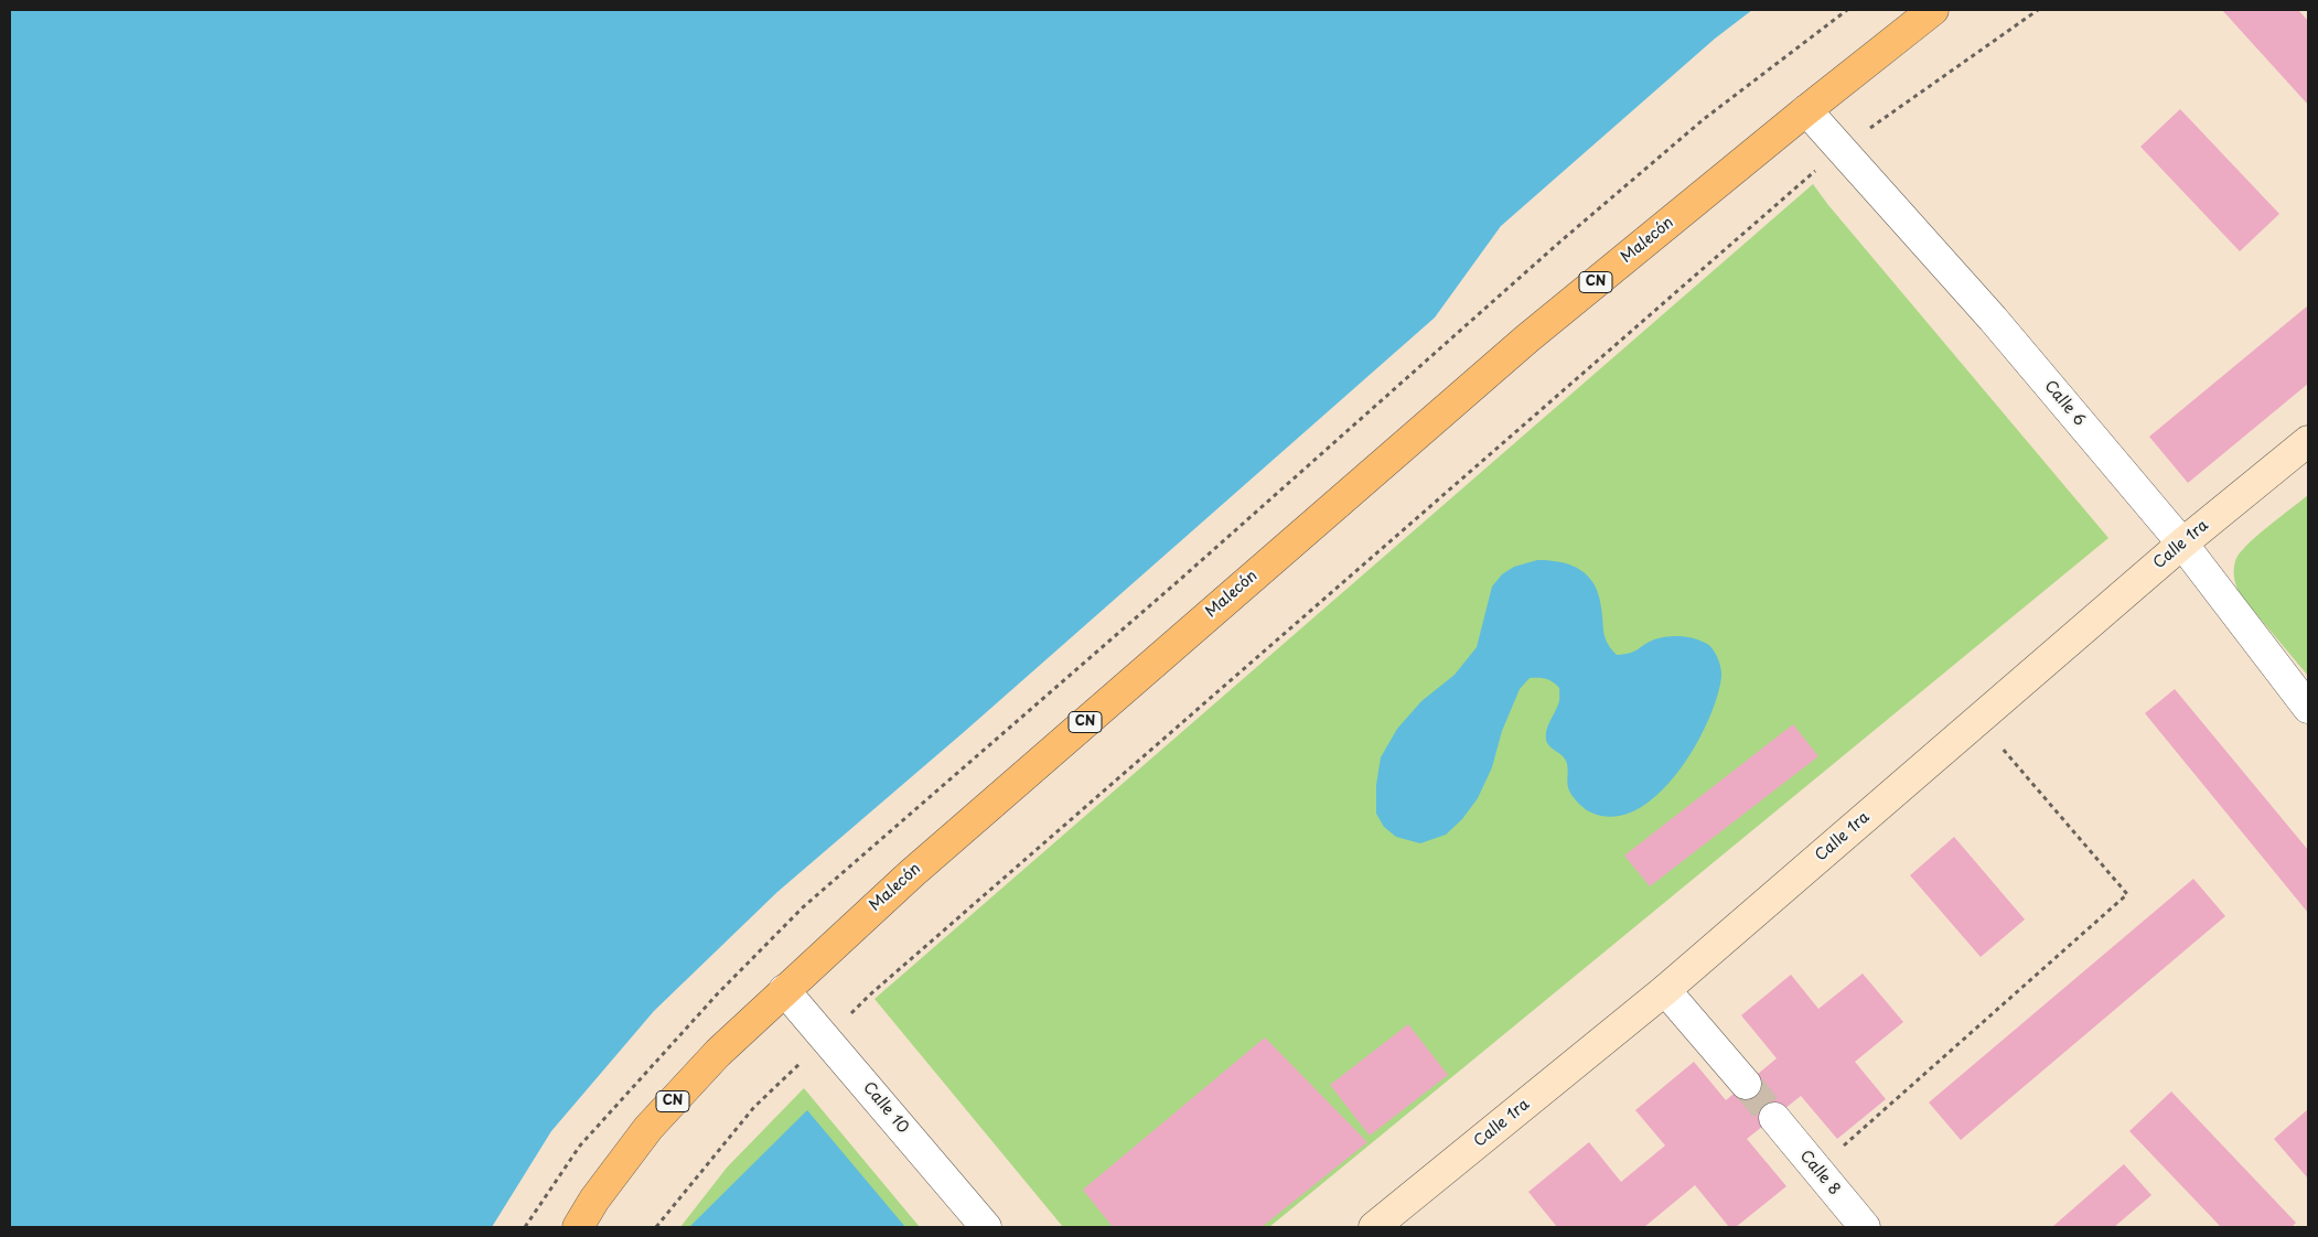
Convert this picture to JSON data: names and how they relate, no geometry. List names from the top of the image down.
{
  "streets": {
    "highway": ["Malecón", "CN"],
    "street": [
      "Calle 6",
      "Calle 1ra",
      "Calle 10",
      "Calle 8"
    ]
  },
  "crossings": [
    ["Malecón", "Calle 6"],
    ["Malecón", "Calle 10"],
    ["Calle 6", "Calle 1ra"]
  ]
}
